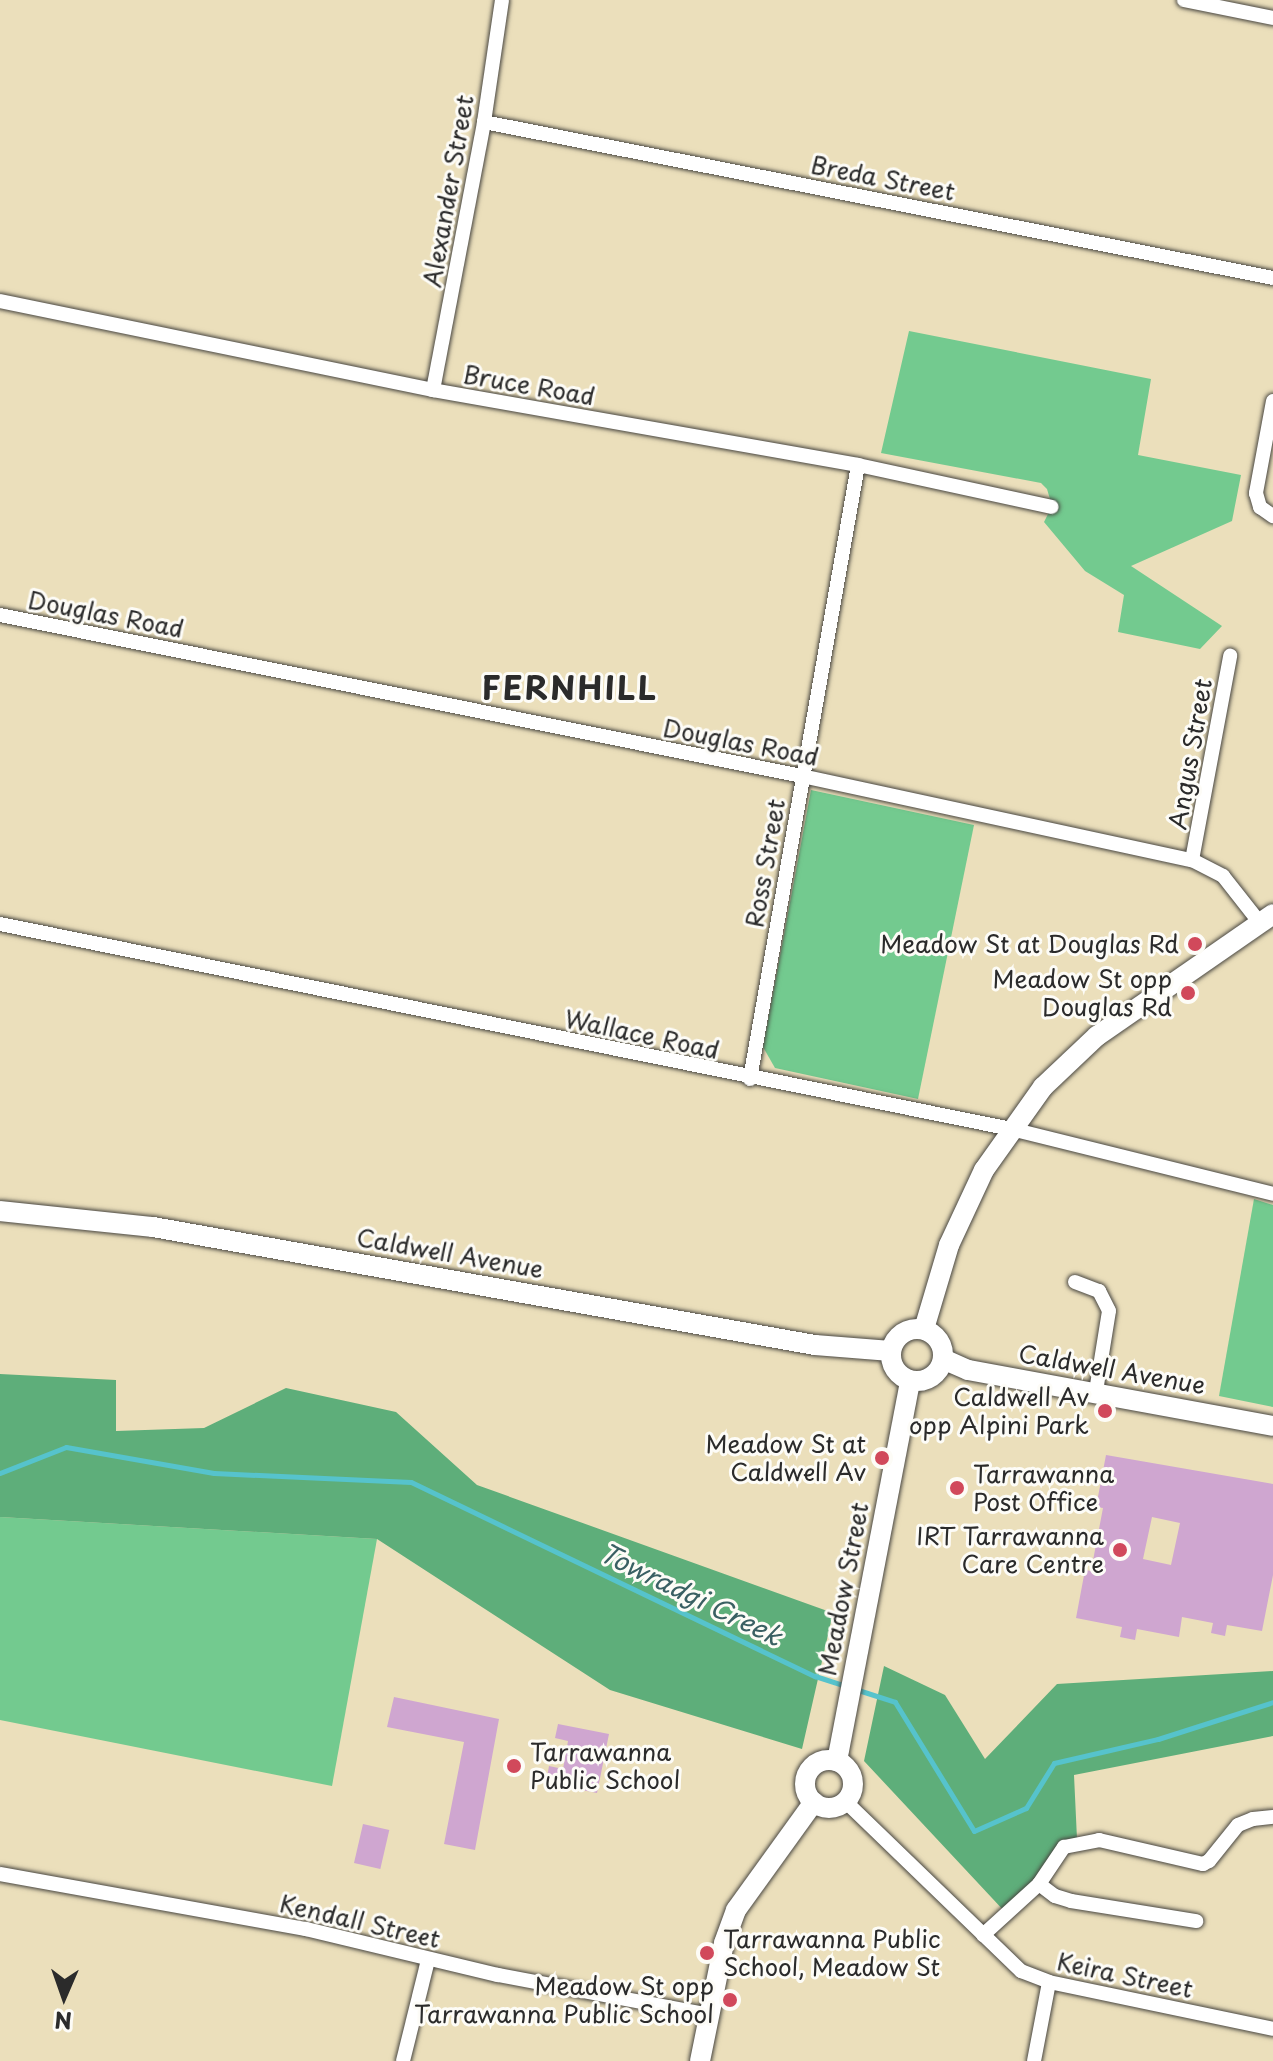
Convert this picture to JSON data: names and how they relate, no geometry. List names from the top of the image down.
{
  "streets": {
    "main road": ["Caldwell Avenue", "Meadow Street"],
    "street": [
      "Breda Street",
      "Alexander Street",
      "Bruce Road",
      "Douglas Road",
      "Angus Street",
      "Ross Street",
      "Wallace Road",
      "Kendall Street",
      "Keira Street"
    ]
  },
  "crossings": [
    ["Breda Street", "Alexander Street"],
    ["Alexander Street", "Bruce Road"],
    ["Bruce Road", "Ross Street"],
    ["Douglas Road", "Angus Street"],
    ["Douglas Road", "Ross Street"],
    ["Ross Street", "Wallace Road"],
    ["Caldwell Avenue", "Meadow Street"],
    ["Meadow Street", "Keira Street"]
  ],
  "districts": ["FERNHILL"],
  "water": ["Towradgi Creek"],
  "places": [
    "Meadow St at Douglas Rd",
    "Meadow St opp Douglas Rd",
    "Caldwell Av opp Alpini Park",
    "Meadow St at Caldwell Av",
    "Tarrawanna Post Office",
    "IRT Tarrawanna Care Centre",
    "Tarrawanna Public School",
    "Tarrawanna Public School, Meadow St",
    "Meadow St opp Tarrawanna Public School"
  ],
  "north": "bottom"
}
